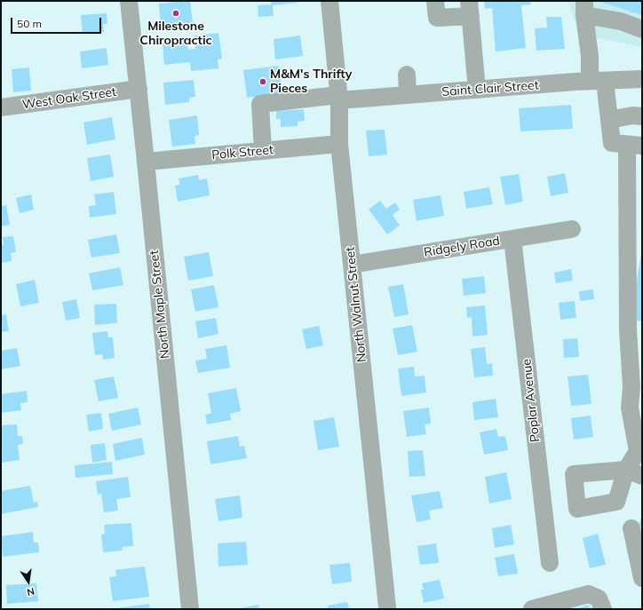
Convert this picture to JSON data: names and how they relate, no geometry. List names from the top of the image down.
{
  "streets": {
    "street": [
      "Saint Clair Street",
      "West Oak Street",
      "Polk Street",
      "Ridgely Road",
      "North Maple Street",
      "North Walnut Street",
      "Poplar Avenue"
    ]
  },
  "crossings": [
    ["Saint Clair Street", "Polk Street"],
    ["Saint Clair Street", "North Walnut Street"],
    ["West Oak Street", "North Maple Street"],
    ["Polk Street", "North Maple Street"],
    ["Polk Street", "North Walnut Street"],
    ["Ridgely Road", "North Walnut Street"],
    ["Ridgely Road", "Poplar Avenue"]
  ],
  "places": ["Milestone Chiropractic", "M&M's Thrifty Pieces"],
  "scale_bar": "50 m",
  "north": "bottom"
}
